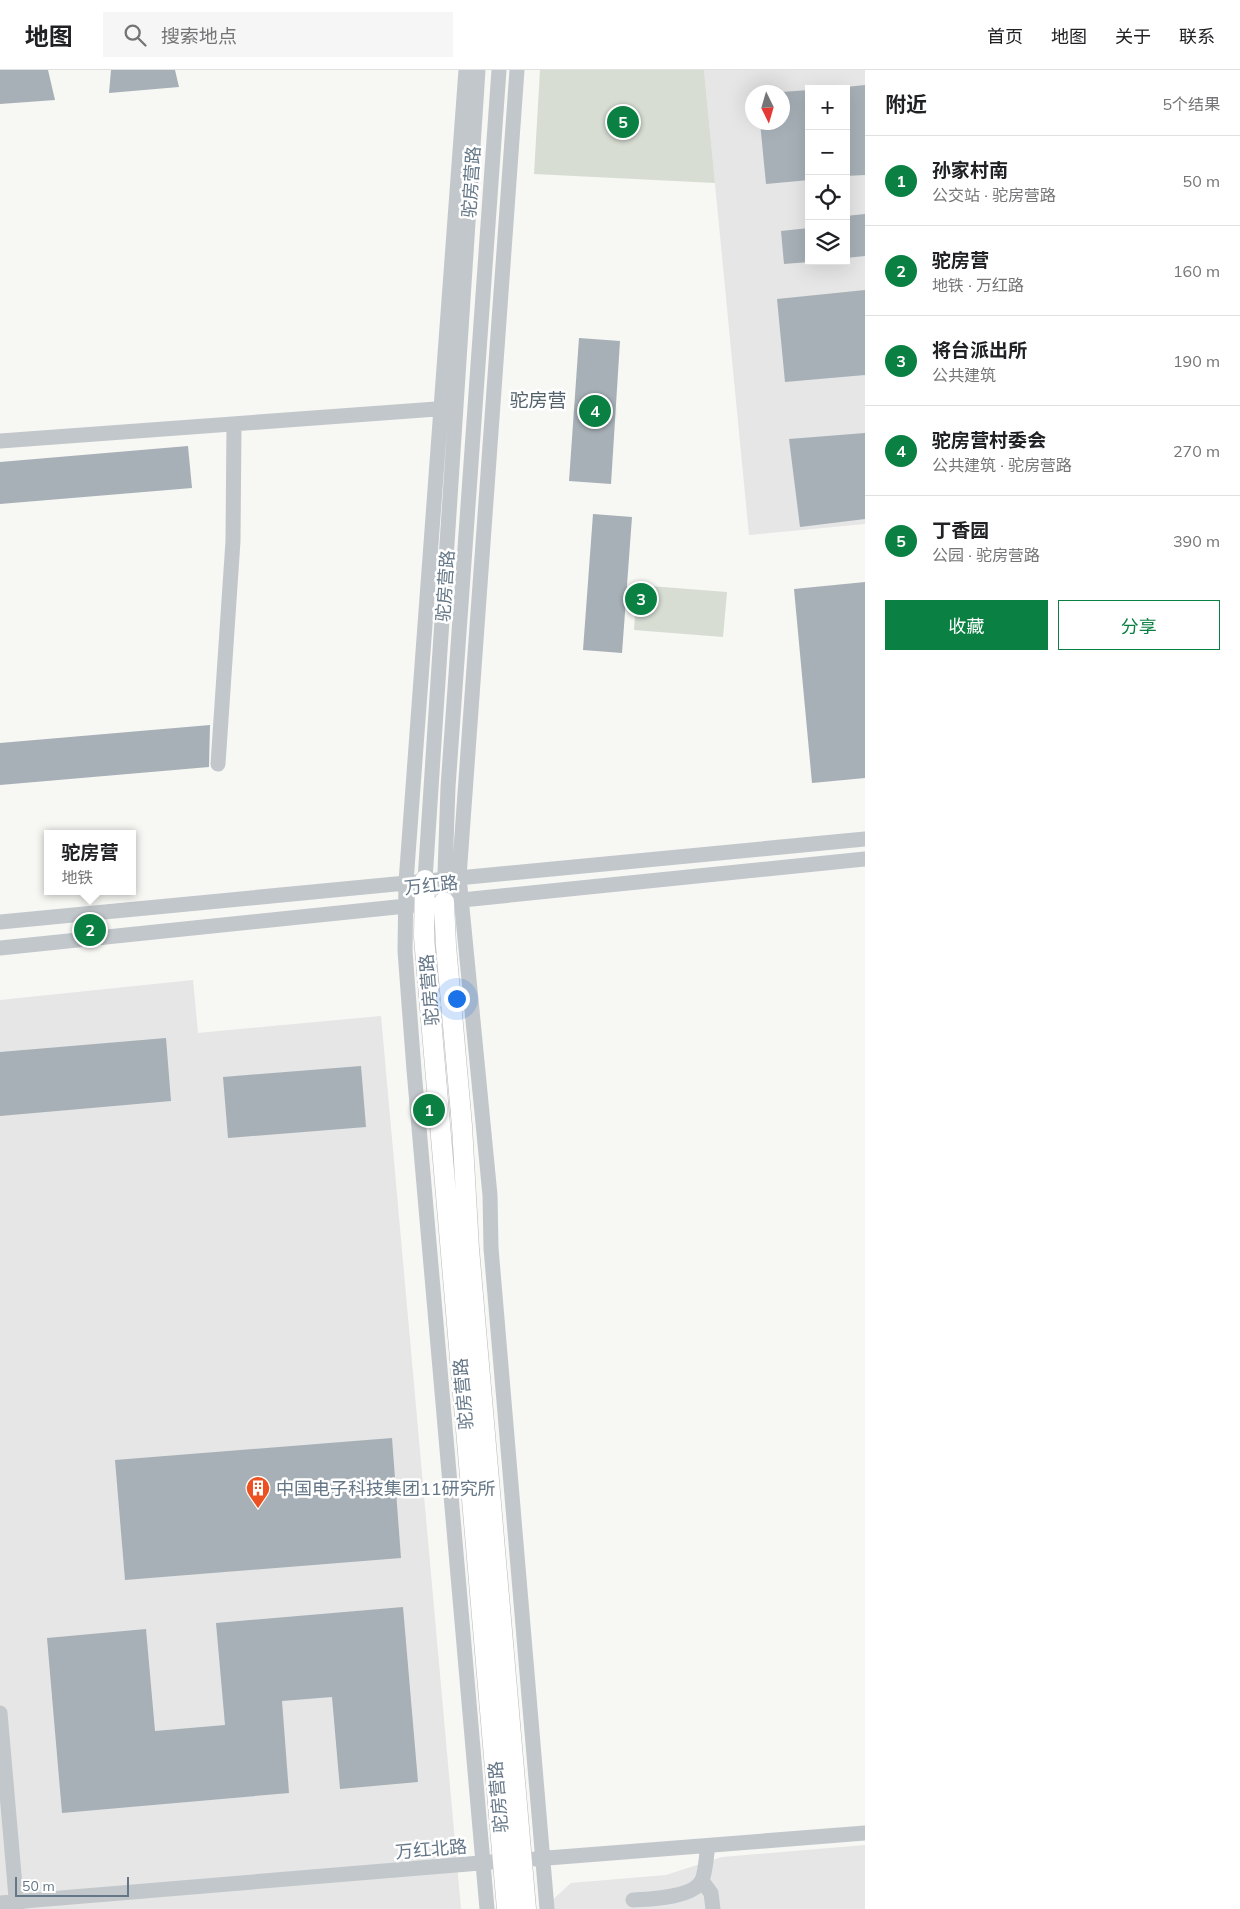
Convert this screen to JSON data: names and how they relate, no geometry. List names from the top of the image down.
{
  "streets": {
    "main road": ["驼房营路"],
    "street": ["万红路", "万红北路"]
  },
  "crossings": [
    ["驼房营路", "万红路"],
    ["驼房营路", "万红北路"]
  ],
  "districts": ["驼房营"],
  "places": {
    "building": ["中国电子科技集团11研究所"]
  },
  "scale_bar": "50 m",
  "north": "bottom",
  "page": {
    "header": "地图",
    "search": "搜索地点",
    "nav": [
      "首页",
      "地图",
      "关于",
      "联系"
    ],
    "heading": ["附近", "5个结果"],
    "map_buttons": ["+", "−"],
    "pins": [
      "5",
      "4",
      "3",
      "2",
      "1"
    ],
    "list": [
      {
        "mark": "1",
        "name": "孙家村南",
        "note": "公交站 · 驼房营路",
        "value": "50 m"
      },
      {
        "mark": "2",
        "name": "驼房营",
        "note": "地铁 · 万红路",
        "value": "160 m"
      },
      {
        "mark": "3",
        "name": "将台派出所",
        "note": "公共建筑",
        "value": "190 m"
      },
      {
        "mark": "4",
        "name": "驼房营村委会",
        "note": "公共建筑 · 驼房营路",
        "value": "270 m"
      },
      {
        "mark": "5",
        "name": "丁香园",
        "note": "公园 · 驼房营路",
        "value": "390 m"
      }
    ],
    "buttons": ["收藏", "分享"],
    "popup": ["驼房营", "地铁"],
    "scale": "50 m"
  }
}
